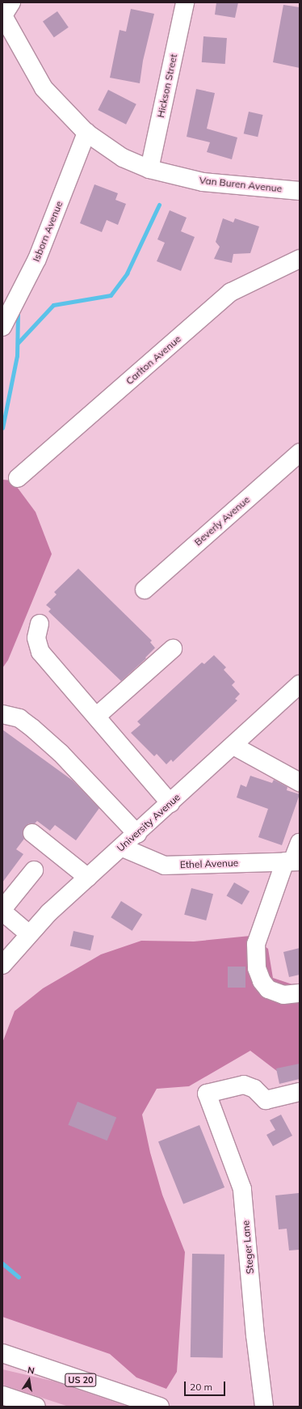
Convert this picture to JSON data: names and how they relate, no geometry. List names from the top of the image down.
{
  "streets": {
    "main road": [
      "Hickson Street",
      "Van Buren Avenue",
      "Isborn Avenue",
      "Carlton Avenue",
      "Beverly Avenue",
      "University Avenue",
      "Ethel Avenue",
      "Steger Lane",
      "US 20"
    ]
  },
  "crossings": [
    ["Hickson Street", "Van Buren Avenue"],
    ["Van Buren Avenue", "Isborn Avenue"],
    ["University Avenue", "Ethel Avenue"]
  ],
  "scale_bar": "20 m",
  "north": "top"
}
